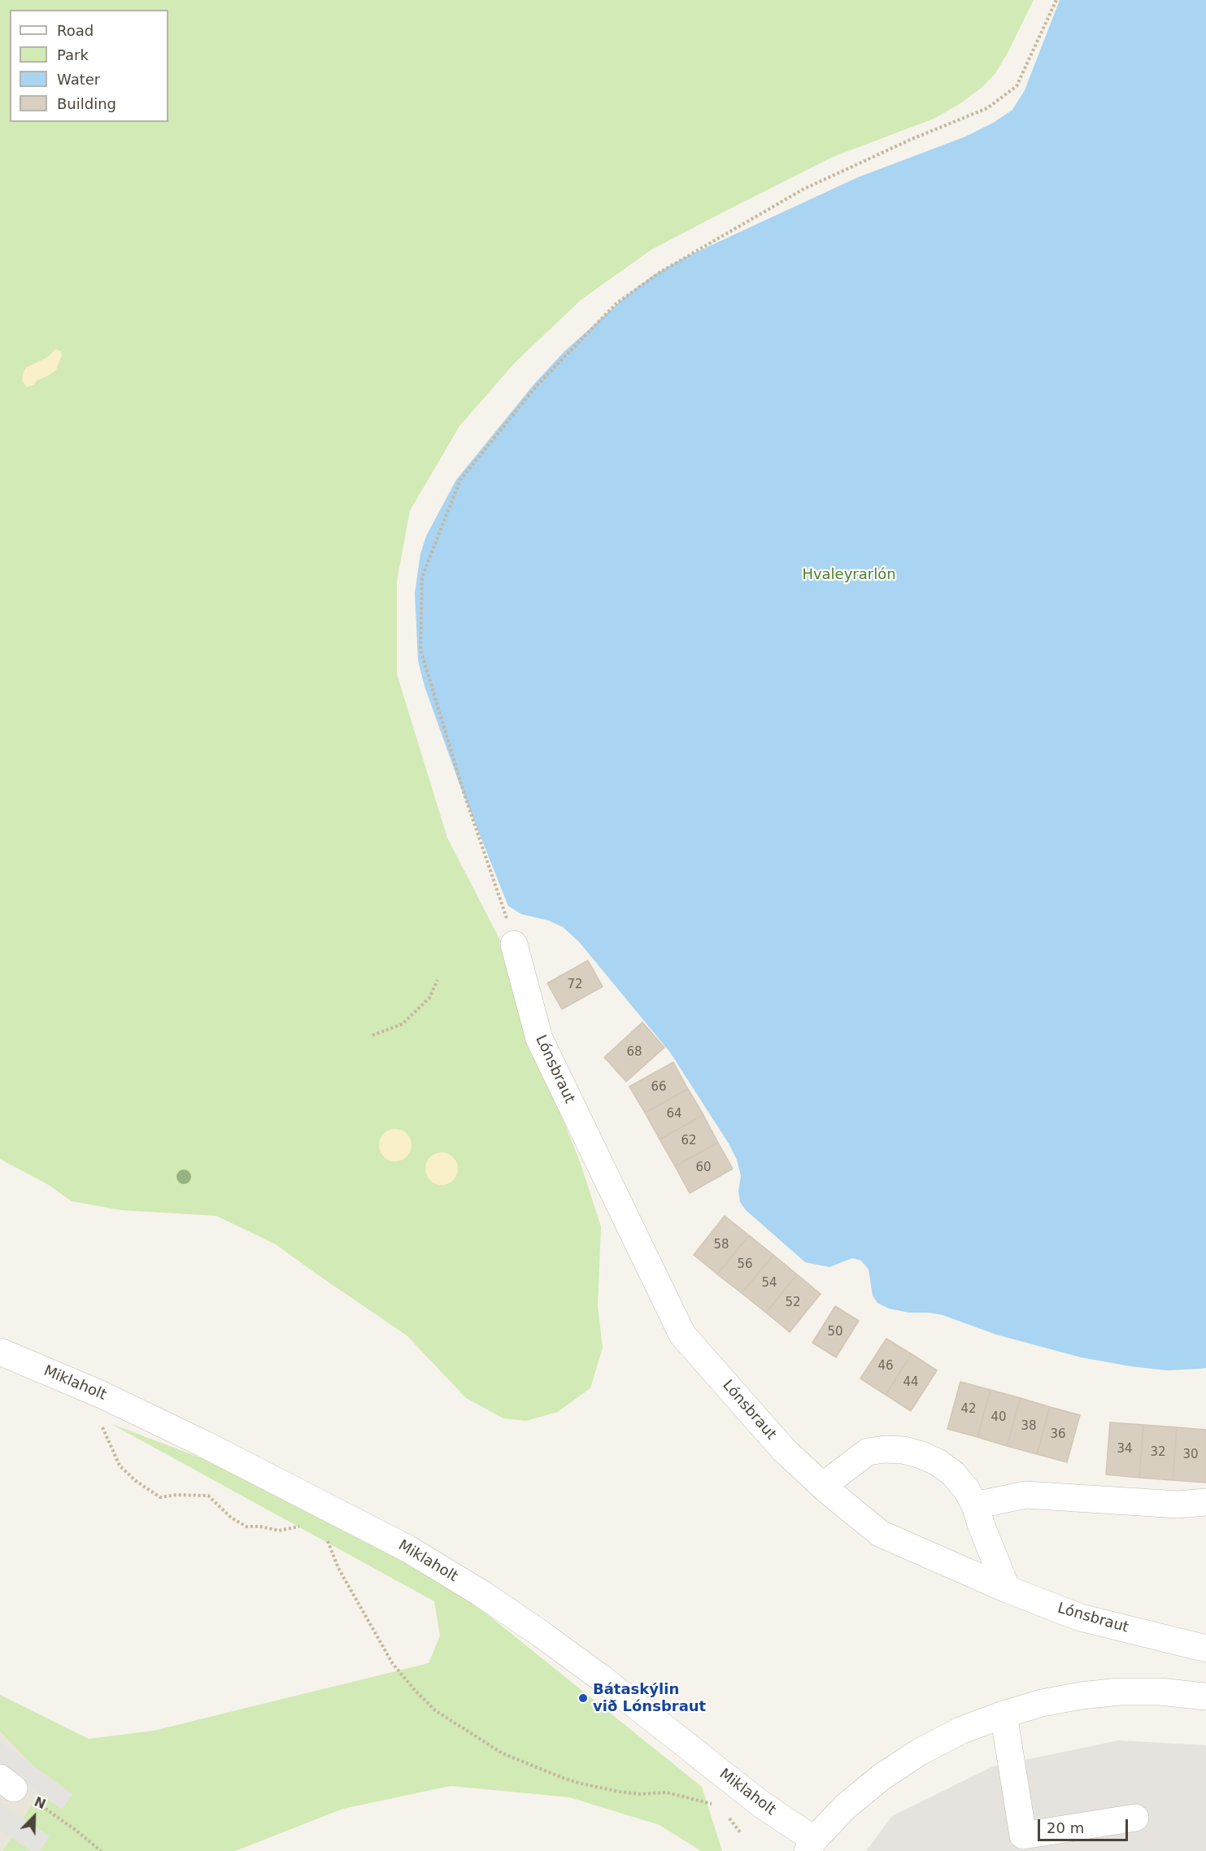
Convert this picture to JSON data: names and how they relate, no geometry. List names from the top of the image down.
{
  "streets": {
    "street": ["Lónsbraut", "Miklaholt"]
  },
  "parks": ["Hvaleyrarlón"],
  "places": ["Bátaskýlin við Lónsbraut"],
  "house_numbers": [
    "72",
    "68",
    "66",
    "64",
    "62",
    "60",
    "58",
    "56",
    "54",
    "52",
    "50",
    "46",
    "44",
    "42",
    "40",
    "38",
    "36",
    "34",
    "32",
    "30"
  ],
  "legend": [
    "Road",
    "Park",
    "Water",
    "Building"
  ],
  "scale_bar": "20 m",
  "north": "top right"
}
